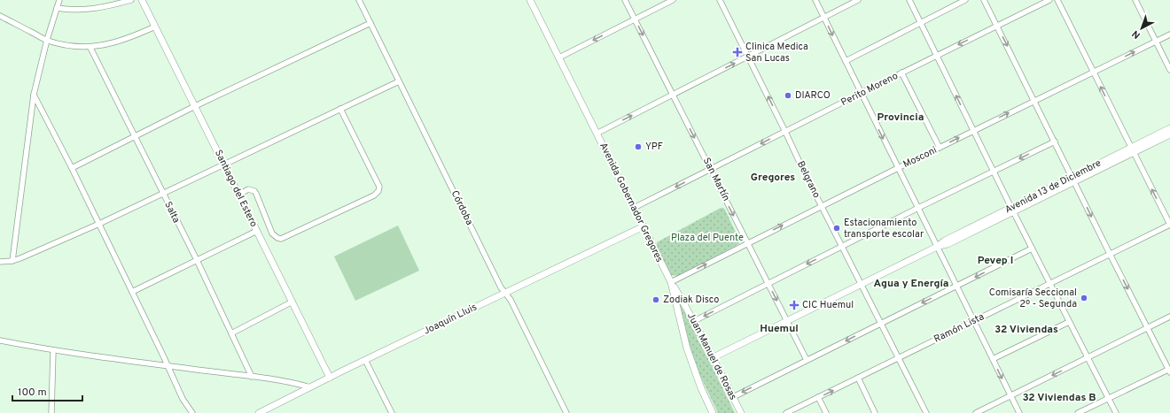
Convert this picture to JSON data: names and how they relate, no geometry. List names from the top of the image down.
{
  "streets": {
    "street": [
      "Perito Moreno",
      "Mosconi",
      "San Martín",
      "Belgrano",
      "Avenida 13 de Diciembre",
      "Santiago del Estero",
      "Avenida Gobernador Gregores",
      "Córdoba",
      "Salta",
      "Joaquín Lluis",
      "Ramón Lista",
      "Juan Manuel de Rosas"
    ]
  },
  "crossings": [
    ["Perito Moreno", "San Martín"],
    ["Perito Moreno", "Belgrano"],
    ["Perito Moreno", "Avenida Gobernador Gregores"],
    ["Mosconi", "San Martín"],
    ["Mosconi", "Belgrano"],
    ["Mosconi", "Avenida Gobernador Gregores"],
    ["Mosconi", "Juan Manuel de Rosas"],
    ["San Martín", "Avenida 13 de Diciembre"],
    ["Belgrano", "Avenida 13 de Diciembre"],
    ["Belgrano", "Ramón Lista"],
    ["Avenida 13 de Diciembre", "Juan Manuel de Rosas"],
    ["Santiago del Estero", "Joaquín Lluis"],
    ["Avenida Gobernador Gregores", "Joaquín Lluis"],
    ["Avenida Gobernador Gregores", "Juan Manuel de Rosas"],
    ["Córdoba", "Joaquín Lluis"]
  ],
  "one_way": ["Perito Moreno", "Mosconi", "San Martín"],
  "districts": [
    "Provincia",
    "Gregores",
    "Pevep I",
    "Agua y Energía",
    "Huemul",
    "32 Viviendas",
    "32 Viviendas B"
  ],
  "parks": ["Plaza del Puente"],
  "places": {
    "health": ["Clinica Medica San Lucas", "CIC Huemul"],
    "other": [
      "DIARCO",
      "YPF",
      "Estacionamiento transporte escolar",
      "Comisaría Seccional 2º - Segunda",
      "Zodiak Disco"
    ]
  },
  "scale_bar": "100 m",
  "north": "bottom left"
}
